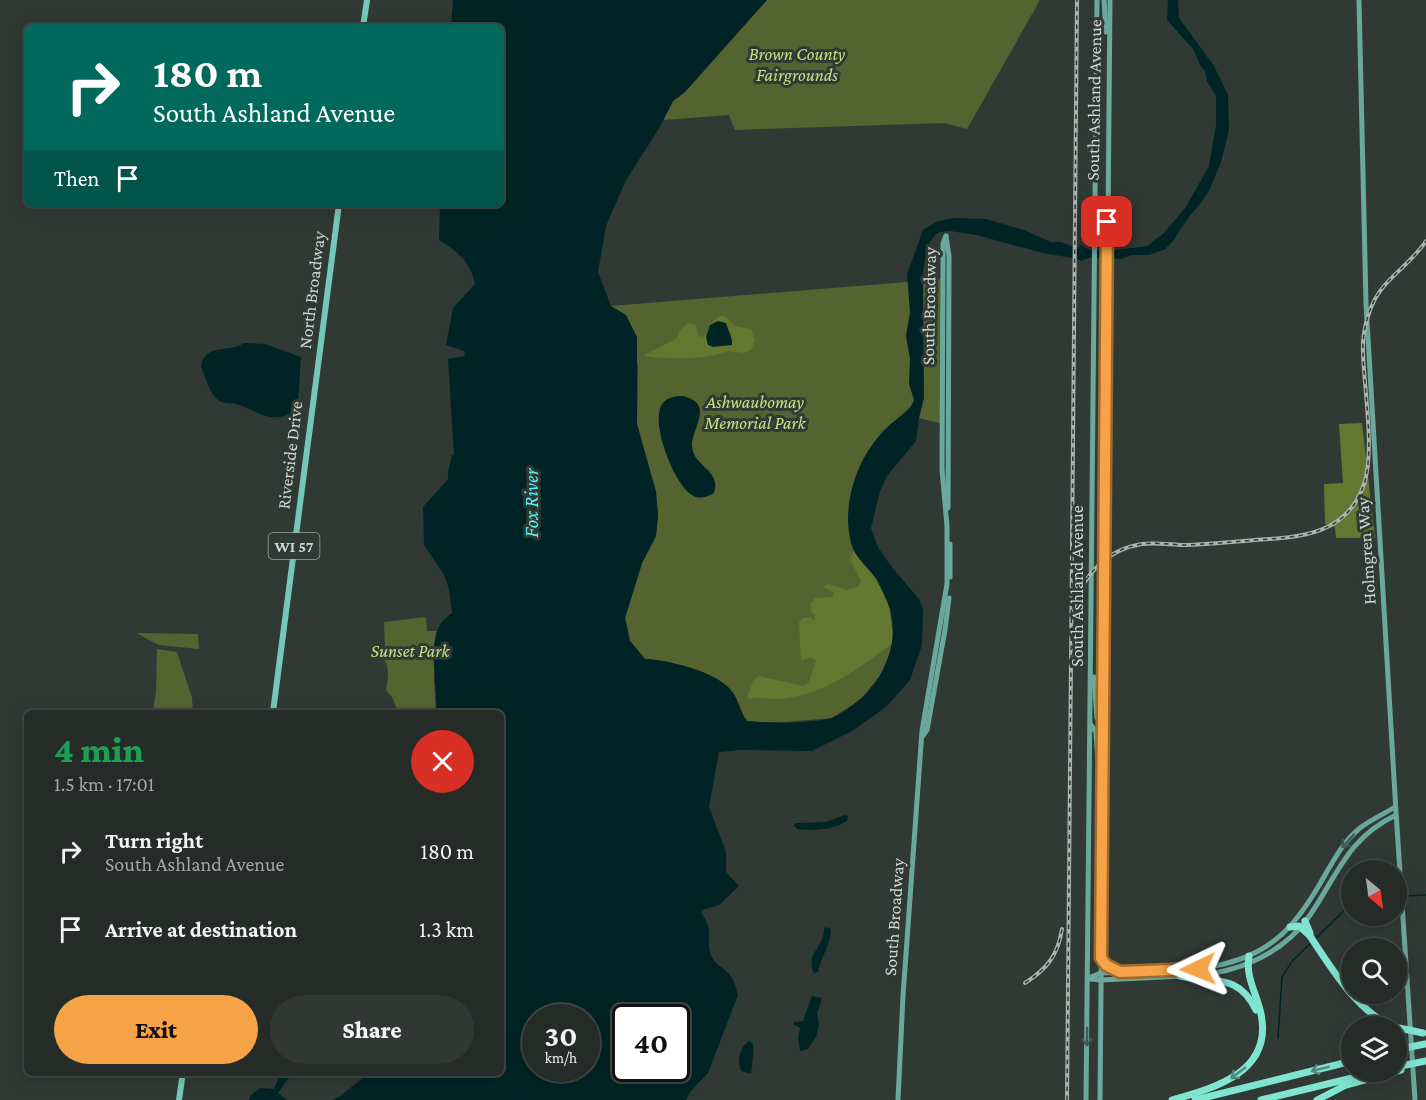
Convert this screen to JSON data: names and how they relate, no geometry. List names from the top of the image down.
{
  "streets": {
    "main road": ["North Broadway", "Riverside Drive", "WI 57"],
    "street": ["South Ashland Avenue", "South Broadway", "Holmgren Way"]
  },
  "crossings": [
    ["North Broadway", "Riverside Drive"]
  ],
  "water": ["Fox River"],
  "parks": ["Brown County Fairgrounds", "Ashwaubomay Memorial Park", "Sunset Park"],
  "north": "bottom right",
  "page": {
    "turn": ["180 m", "South Ashland Avenue"],
    "then": "Then",
    "heading": ["4 min", "1.5 km · 17:01"],
    "list": [
      {
        "name": "Turn right",
        "note": "South Ashland Avenue",
        "value": "180 m"
      },
      {
        "name": "Arrive at destination",
        "value": "1.3 km"
      }
    ],
    "buttons": ["Exit", "Share"],
    "speed": "30 km/h",
    "limit": "40"
  }
}
